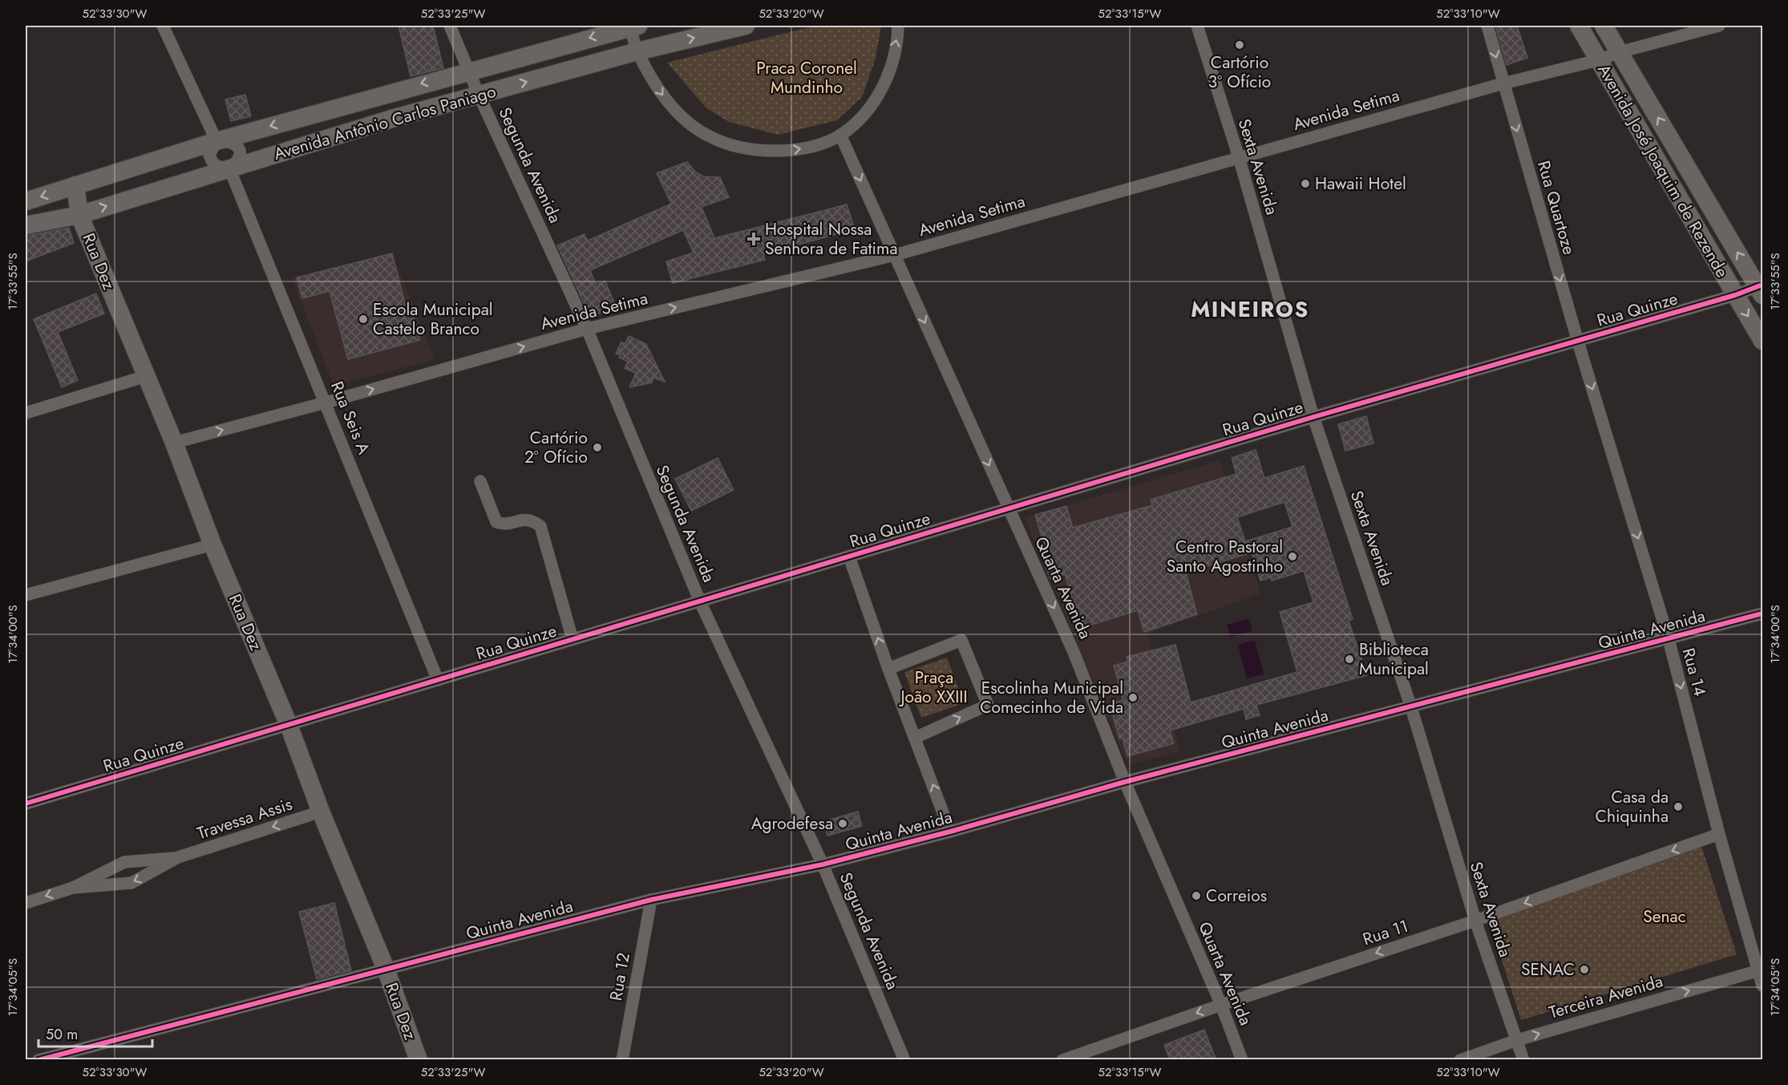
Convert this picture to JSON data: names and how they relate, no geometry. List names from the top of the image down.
{
  "streets": {
    "street": [
      "Avenida Setima",
      "Avenida Antônio Carlos Paniago",
      "Segunda Avenida",
      "Sexta Avenida",
      "Avenida José Joaquim de Rezende",
      "Rua Quartoze",
      "Rua Dez",
      "Rua Quinze",
      "Rua Seis A",
      "Quarta Avenida",
      "Quinta Avenida",
      "Rua 14",
      "Travessa Assis",
      "Rua 11",
      "Rua 12",
      "Terceira Avenida"
    ]
  },
  "crossings": [
    ["Avenida Setima", "Segunda Avenida"],
    ["Avenida Setima", "Sexta Avenida"],
    ["Avenida Setima", "Avenida José Joaquim de Rezende"],
    ["Avenida Setima", "Rua Quartoze"],
    ["Avenida Setima", "Rua Dez"],
    ["Avenida Setima", "Rua Seis A"],
    ["Avenida Setima", "Quarta Avenida"],
    ["Avenida Antônio Carlos Paniago", "Segunda Avenida"],
    ["Avenida Antônio Carlos Paniago", "Rua Dez"],
    ["Avenida Antônio Carlos Paniago", "Rua Seis A"],
    ["Segunda Avenida", "Rua Quinze"],
    ["Segunda Avenida", "Quinta Avenida"],
    ["Sexta Avenida", "Rua Quinze"],
    ["Sexta Avenida", "Quinta Avenida"],
    ["Sexta Avenida", "Rua 11"],
    ["Sexta Avenida", "Terceira Avenida"],
    ["Avenida José Joaquim de Rezende", "Rua Quinze"],
    ["Rua Quartoze", "Rua Quinze"],
    ["Rua Quartoze", "Rua 14"],
    ["Rua Dez", "Rua Quinze"],
    ["Rua Dez", "Quinta Avenida"],
    ["Rua Dez", "Travessa Assis"],
    ["Rua Quinze", "Rua Seis A"],
    ["Rua Quinze", "Quarta Avenida"],
    ["Rua Quinze", "Rua 14"],
    ["Quarta Avenida", "Quinta Avenida"],
    ["Quarta Avenida", "Rua 11"],
    ["Quinta Avenida", "Rua 14"],
    ["Quinta Avenida", "Rua 12"],
    ["Rua 14", "Rua 11"],
    ["Rua 14", "Terceira Avenida"]
  ],
  "one_way": [
    "Avenida Setima",
    "Rua Quartoze",
    "Quarta Avenida",
    "Rua 14",
    "Rua 11",
    "Terceira Avenida"
  ],
  "districts": ["MINEIROS"],
  "parks": ["Praca Coronel Mundinho", "Praça João XXIII", "Senac"],
  "places": {
    "other": [
      "Cartório 3º Ofício",
      "Hawaii Hotel",
      "Escola Municipal Castelo Branco",
      "Cartório 2º Ofício",
      "Centro Pastoral Santo Agostinho",
      "Biblioteca Municipal",
      "Escolinha Municipal Comecinho de Vida",
      "Casa da Chiquinha",
      "Agrodefesa",
      "Correios",
      "SENAC"
    ],
    "health": ["Hospital Nossa Senhora de Fatima"]
  },
  "scale_bar": "50 m",
  "coordinates": [
    "52°33'30\"W",
    "52°33'25\"W",
    "52°33'20\"W",
    "52°33'15\"W",
    "52°33'10\"W",
    "17°33'55\"S",
    "17°34'00\"S",
    "17°34'05\"S"
  ]
}
